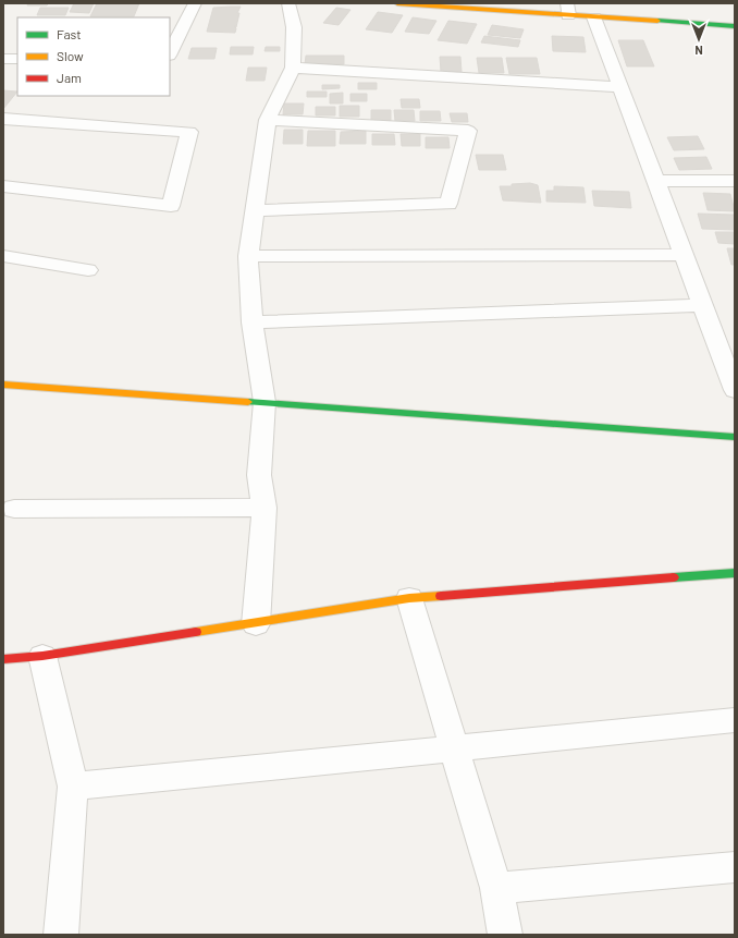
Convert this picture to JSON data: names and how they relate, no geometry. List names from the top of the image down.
{
  "legend": ["Fast", "Slow", "Jam"],
  "north": "bottom"
}
